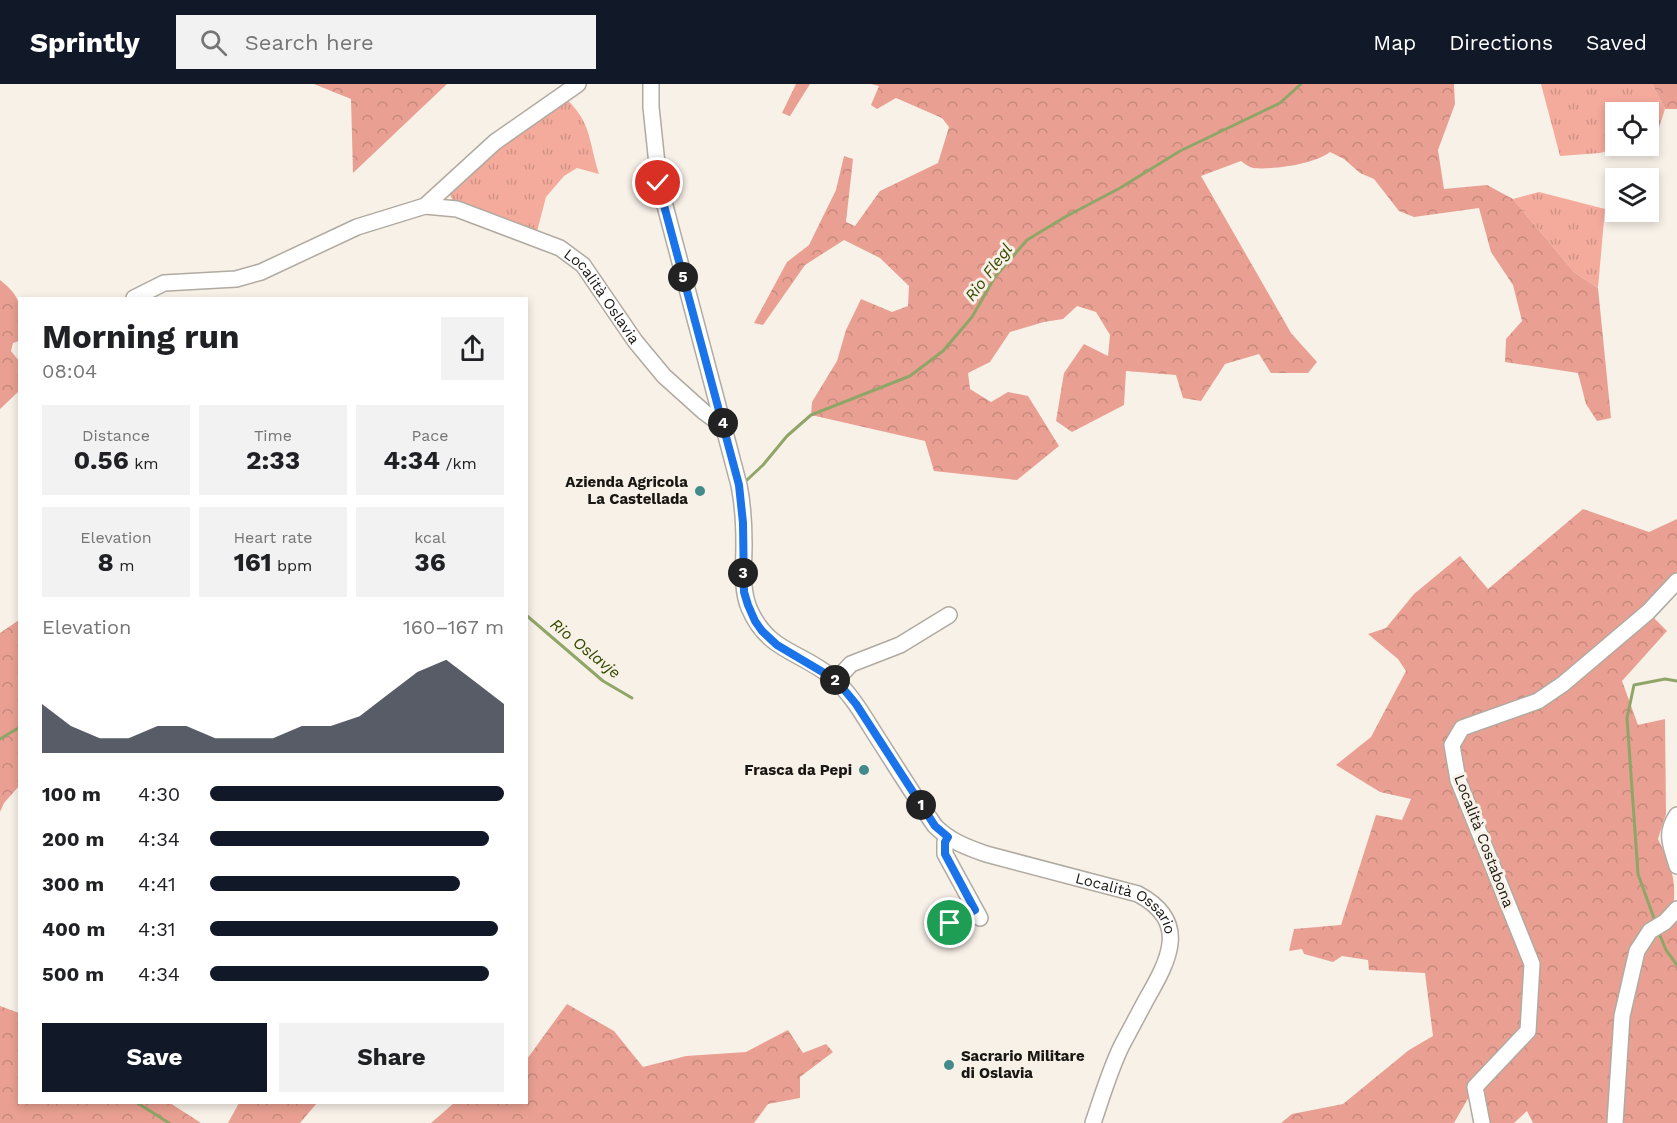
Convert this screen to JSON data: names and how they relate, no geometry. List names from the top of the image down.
{
  "streets": {
    "street": ["Località Oslavia", "Località Costabona", "Località Ossario"]
  },
  "crossings": [
    ["Località Oslavia", "Località Ossario"]
  ],
  "water": ["Rio Flegl", "Rio Oslavje"],
  "places": ["Azienda Agricola La Castellada", "Frasca da Pepi", "Sacrario Militare di Oslavia"],
  "page": {
    "header": "Sprintly",
    "search": "Search here",
    "nav": ["Map", "Directions", "Saved"],
    "pins": [
      "5",
      "4",
      "3",
      "2",
      "1"
    ],
    "heading": ["Morning run", "08:04"],
    "stats": [
      ["Distance", "0.56 km"],
      ["Time", "2:33"],
      ["Pace", "4:34 /km"],
      ["Elevation", "8 m"],
      ["Heart rate", "161 bpm"],
      ["kcal", "36"]
    ],
    "chart": ["Elevation", "160–167 m"],
    "list": [
      {
        "name": "100 m",
        "note": "4:30"
      },
      {
        "name": "200 m",
        "note": "4:34"
      },
      {
        "name": "300 m",
        "note": "4:41"
      },
      {
        "name": "400 m",
        "note": "4:31"
      },
      {
        "name": "500 m",
        "note": "4:34"
      }
    ],
    "buttons": ["Save", "Share"]
  }
}
